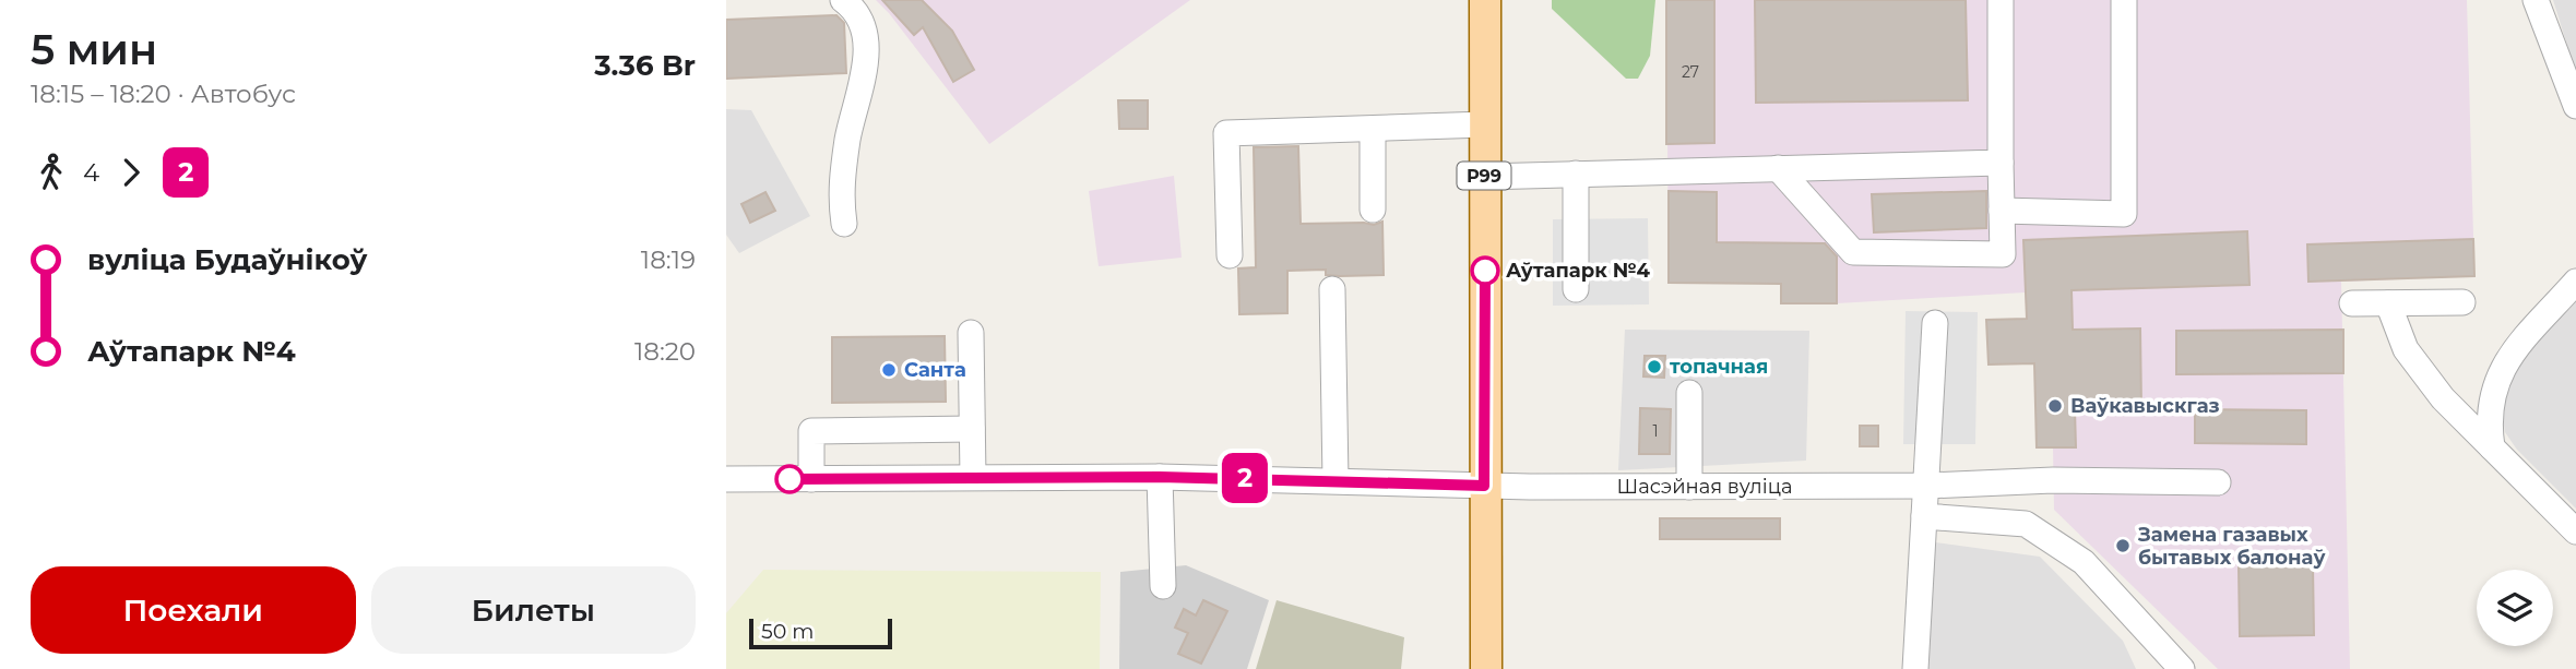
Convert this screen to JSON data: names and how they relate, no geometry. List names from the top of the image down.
{
  "streets": {
    "main road": ["Р99"],
    "street": ["Шасэйная вуліца"]
  },
  "crossings": [
    ["Р99", "Шасэйная вуліца"]
  ],
  "places": [
    "Аўтапарк №4",
    "топачная",
    "Санта",
    "Ваўкавыскгаз",
    "Замена газавых бытавых балонаў"
  ],
  "lines": ["bus line 2"],
  "house_numbers": ["27", "1"],
  "scale_bar": "50 m",
  "page": {
    "heading": ["5 мин", "18:15 – 18:20 · Автобус", "3.36 Br"],
    "on_map": "2",
    "legs": ["4", "2"],
    "list": [
      {
        "name": "вуліца Будаўнікоў",
        "value": "18:19"
      },
      {
        "name": "Аўтапарк №4",
        "value": "18:20"
      }
    ],
    "buttons": ["Поехали", "Билеты"],
    "scale": "50 m"
  }
}
